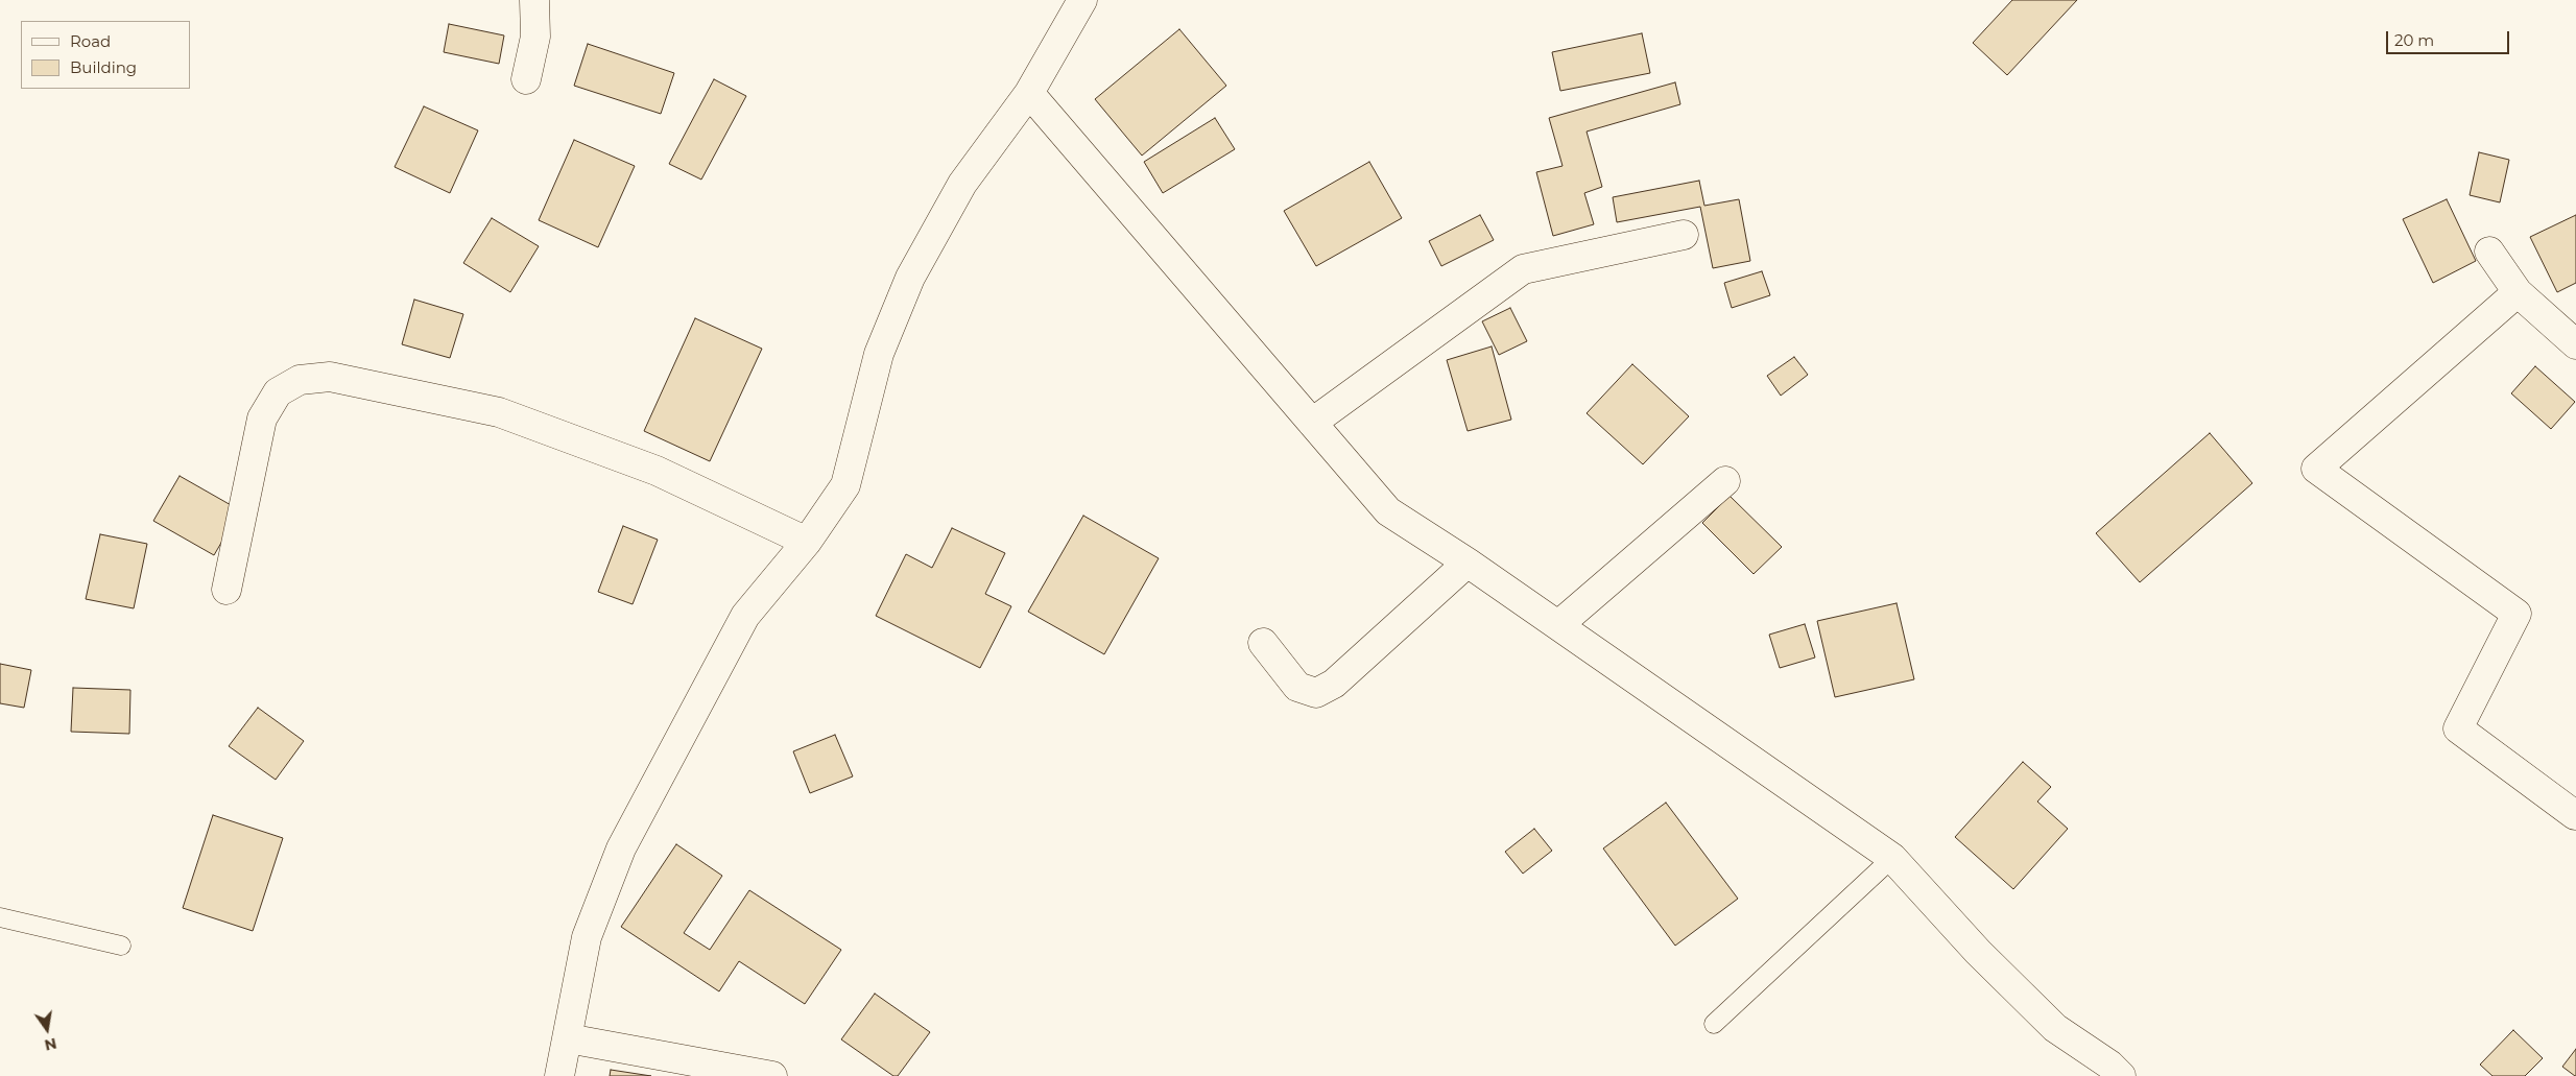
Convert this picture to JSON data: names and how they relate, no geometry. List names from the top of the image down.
{
  "legend": ["Road", "Building"],
  "scale_bar": "20 m",
  "north": "bottom"
}
